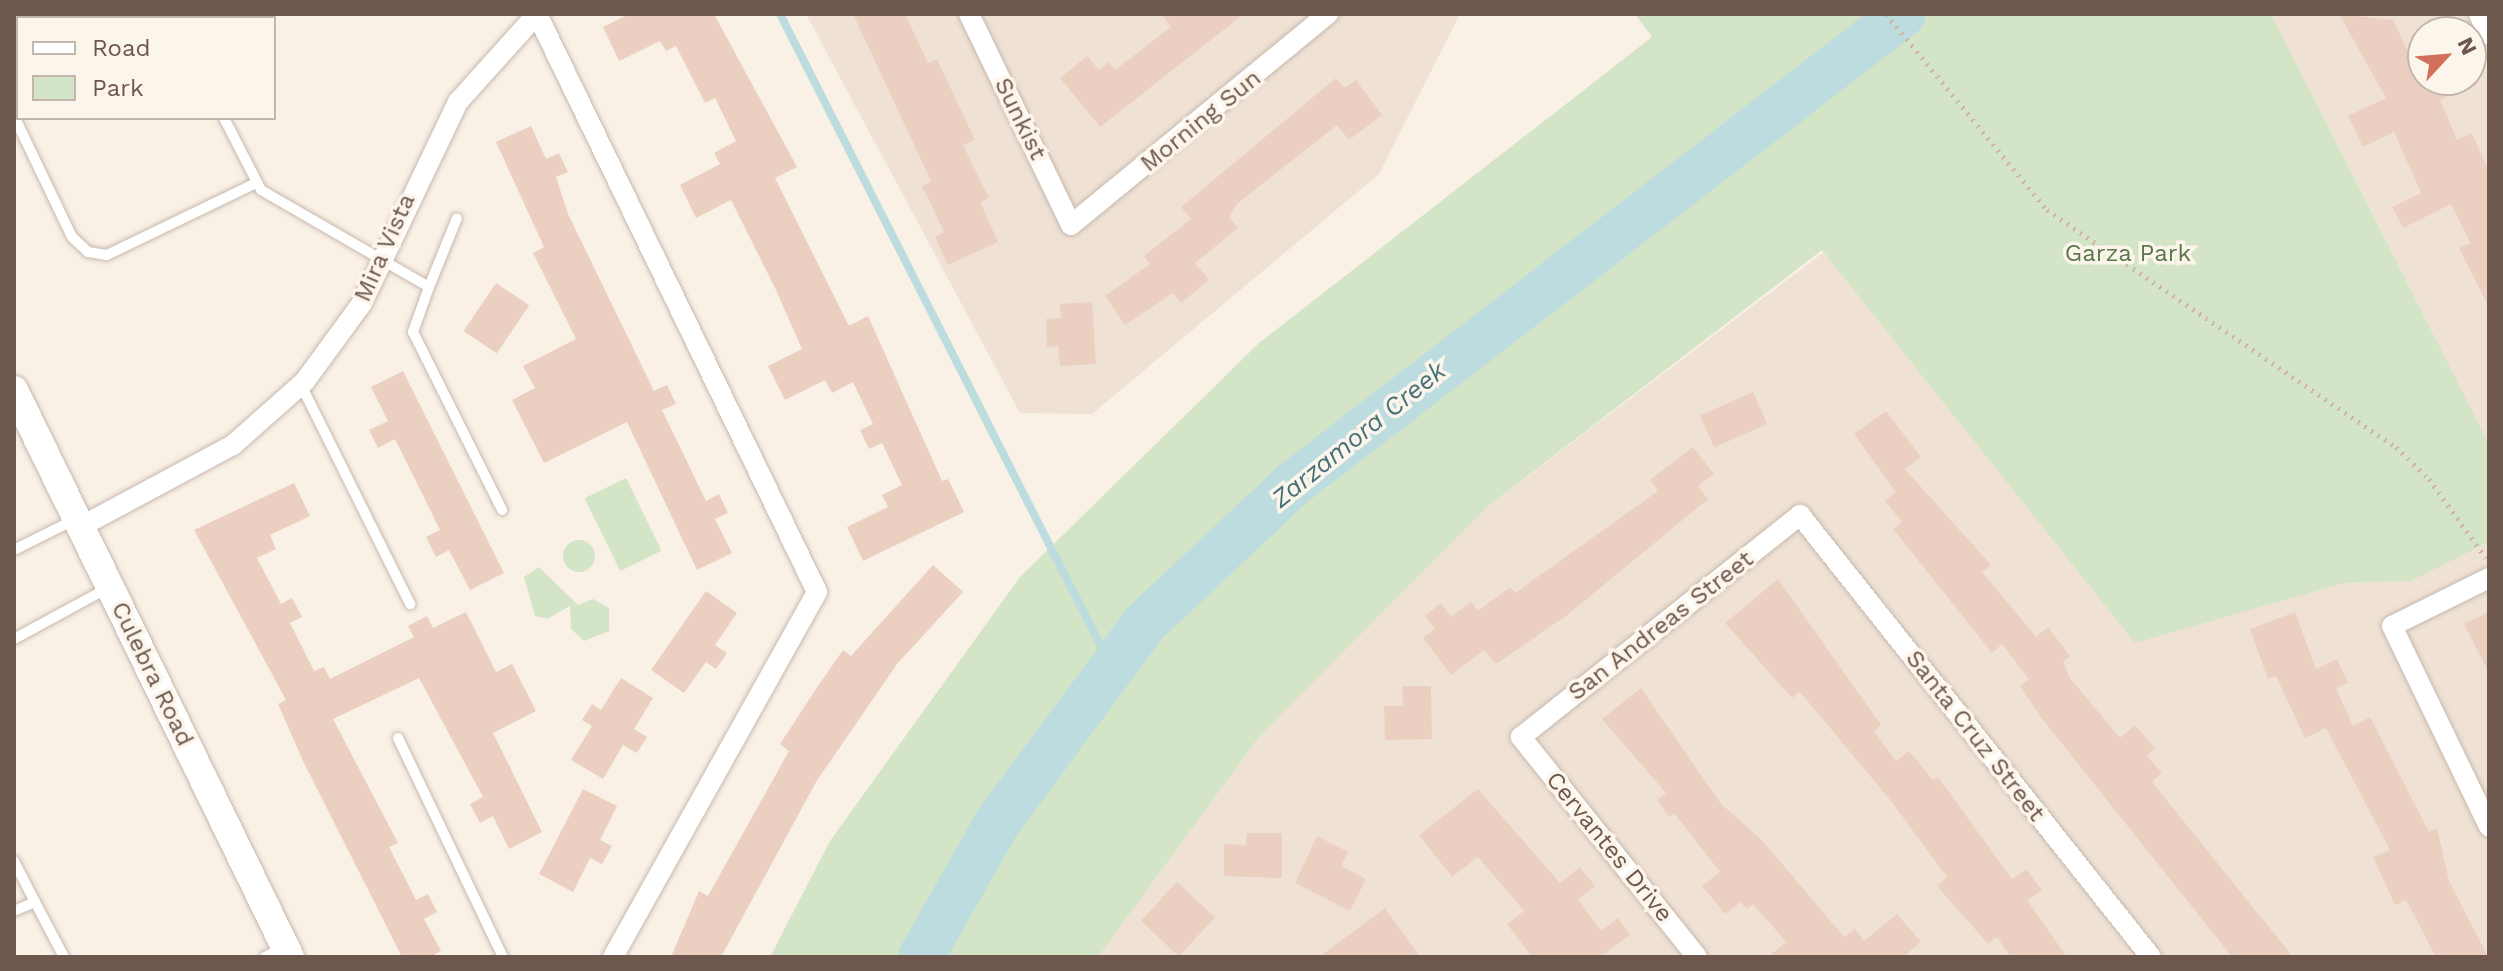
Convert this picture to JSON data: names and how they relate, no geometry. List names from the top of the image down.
{
  "streets": {
    "main road": ["Culebra Road"],
    "street": [
      "Sunkist",
      "Morning Sun",
      "Mira Vista",
      "San Andreas Street",
      "Santa Cruz Street",
      "Cervantes Drive"
    ]
  },
  "crossings": [
    ["Sunkist", "Morning Sun"],
    ["Mira Vista", "Culebra Road"],
    ["San Andreas Street", "Santa Cruz Street"],
    ["San Andreas Street", "Cervantes Drive"]
  ],
  "water": ["Zarzamora Creek"],
  "parks": ["Garza Park"],
  "legend": ["Road", "Park"],
  "north": "top right"
}
